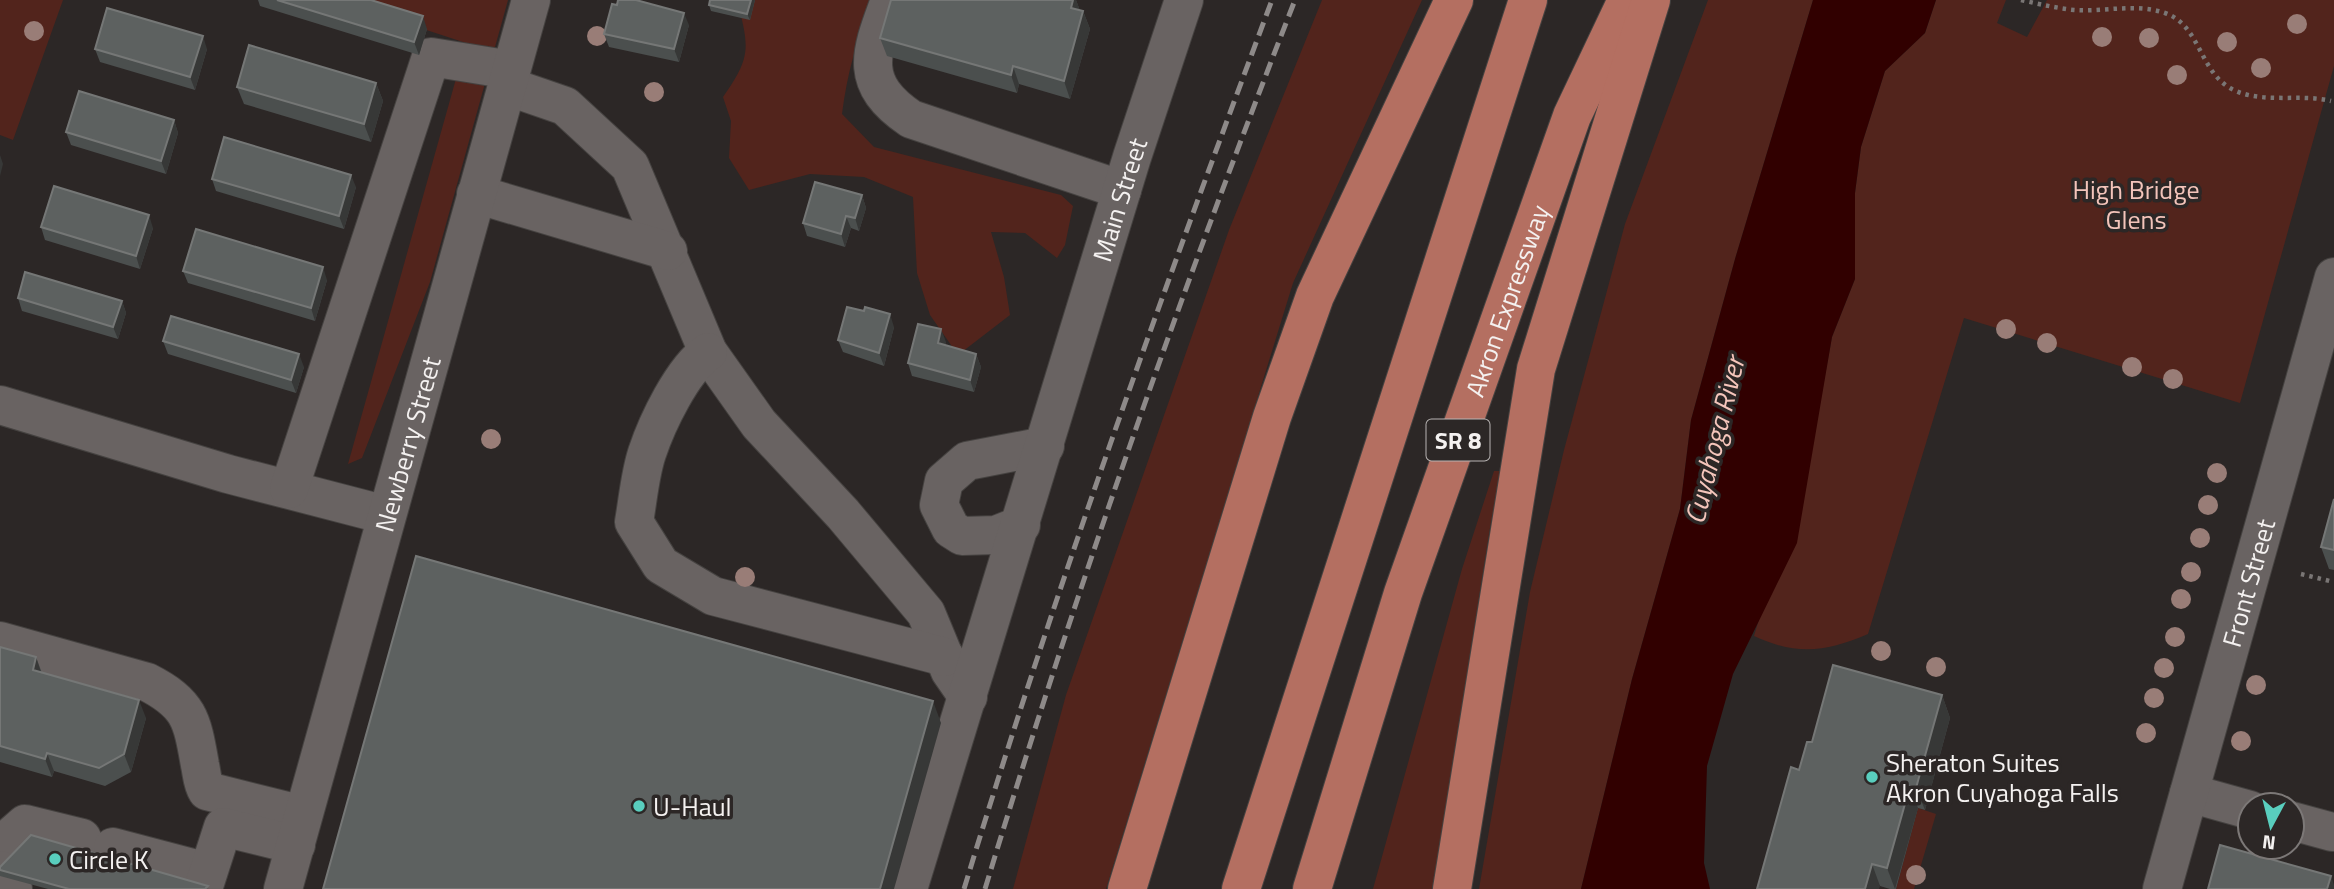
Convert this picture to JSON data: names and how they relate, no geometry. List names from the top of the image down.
{
  "streets": {
    "highway": ["Akron Expressway", "SR 8"],
    "street": ["Main Street", "Newberry Street", "Front Street"]
  },
  "water": ["Cuyahoga River"],
  "parks": ["High Bridge Glens"],
  "places": ["Sheraton Suites Akron Cuyahoga Falls", "U-Haul", "Circle K"],
  "north": "bottom"
}
